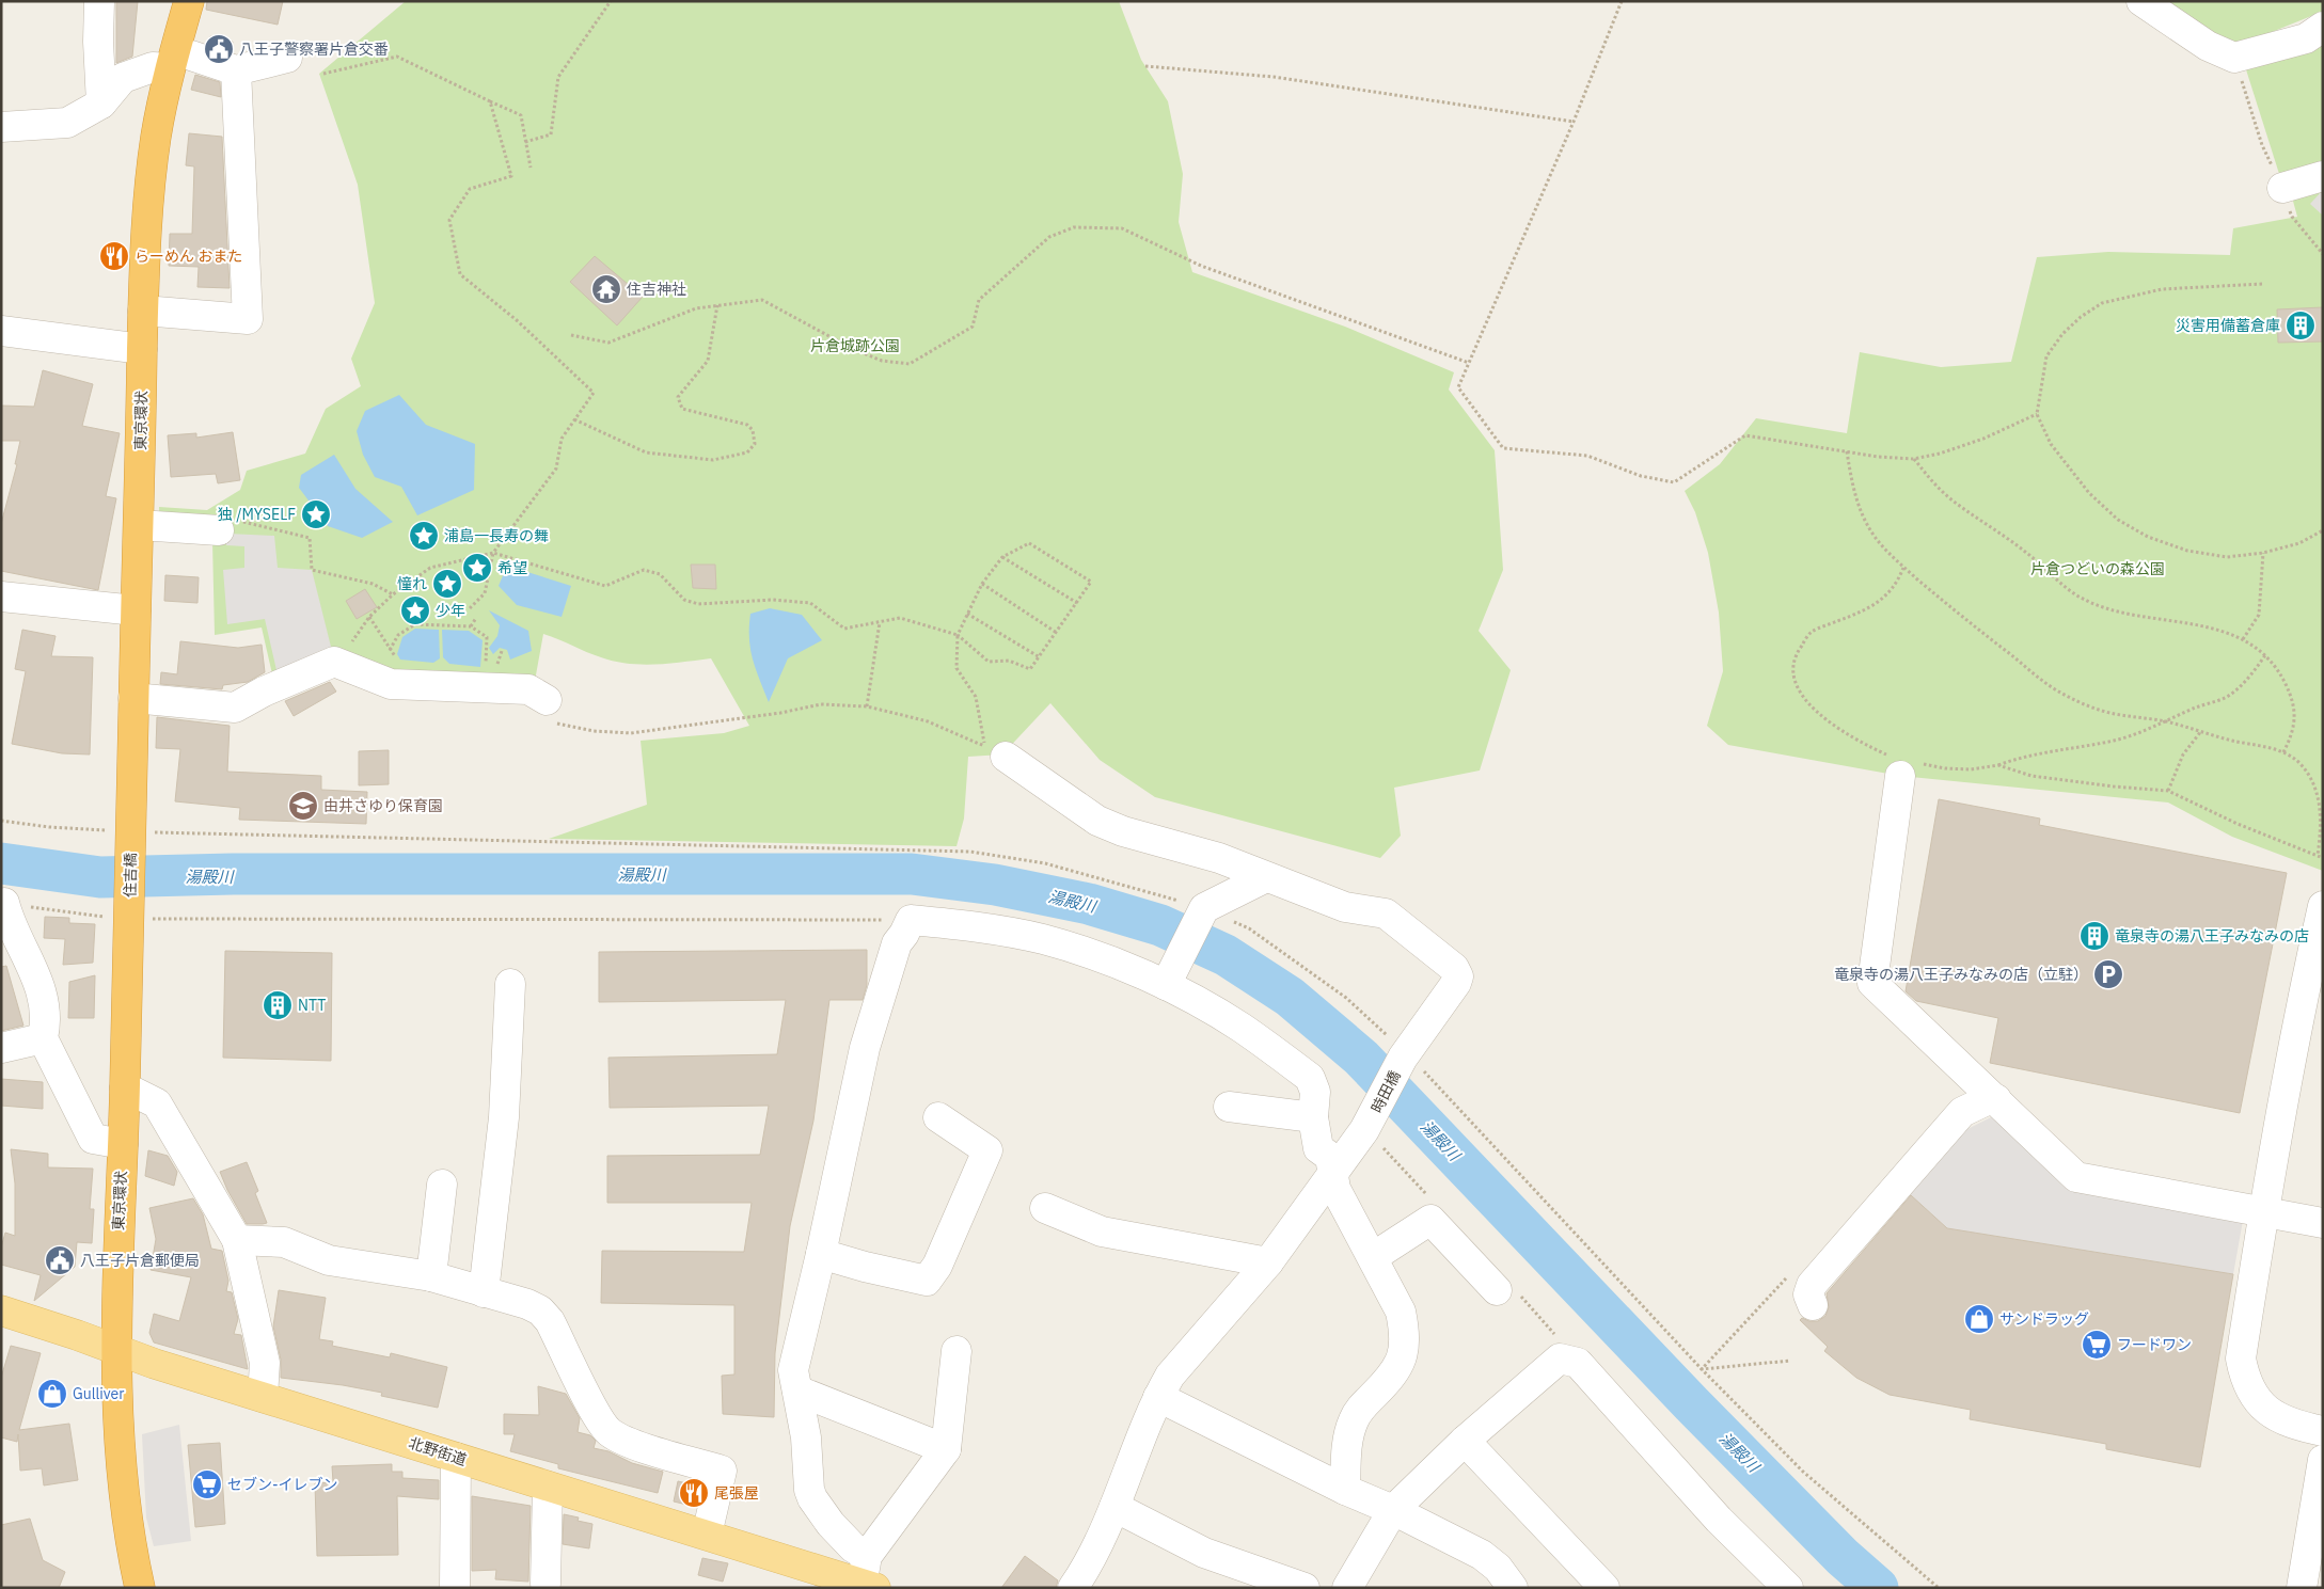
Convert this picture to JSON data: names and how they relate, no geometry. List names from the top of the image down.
{
  "streets": {
    "highway": ["東京環状", "住吉橋"],
    "main road": ["北野街道"],
    "street": ["時田橋"]
  },
  "crossings": [
    ["東京環状", "住吉橋"],
    ["東京環状", "北野街道"]
  ],
  "water": ["湯殿川"],
  "parks": ["片倉城跡公園", "片倉つどいの森公園"],
  "places": {
    "public building": ["八王子警察署片倉交番", "八王子片倉郵便局"],
    "restaurant": ["らーめん おまた", "尾張屋"],
    "temple": ["住吉神社"],
    "building": ["災害用備蓄倉庫", "竜泉寺の湯八王子みなみの店", "NTT"],
    "place": [
      "独 /MYSELF",
      "浦島一長寿の舞",
      "希望",
      "憧れ",
      "少年"
    ],
    "school or university": ["由井さゆり保育園"],
    "parking": ["竜泉寺の湯八王子みなみの店（立駐）"],
    "shop": ["サンドラッグ", "Gulliver"],
    "supermarket": ["フードワン", "セブン-イレブン"]
  }
}
